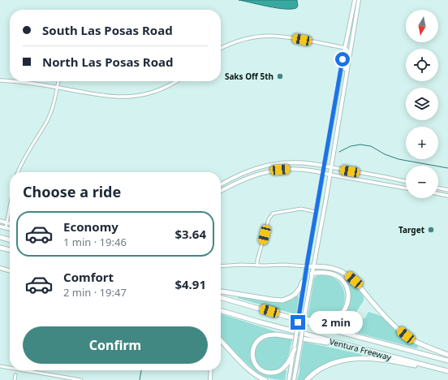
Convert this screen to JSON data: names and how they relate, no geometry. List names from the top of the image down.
{
  "streets": {
    "highway": ["Ventura Freeway"]
  },
  "places": ["Saks Off 5th", "Target"],
  "north": "bottom",
  "page": {
    "map_buttons": ["+", "−"],
    "banner": ["South Las Posas Road", "North Las Posas Road"],
    "heading": "Choose a ride",
    "list": [
      {
        "name": "Economy",
        "note": "1 min · 19:46",
        "value": "$3.64"
      },
      {
        "name": "Comfort",
        "note": "2 min · 19:47",
        "value": "$4.91"
      }
    ],
    "bubble": "2 min",
    "buttons": "Confirm"
  }
}
